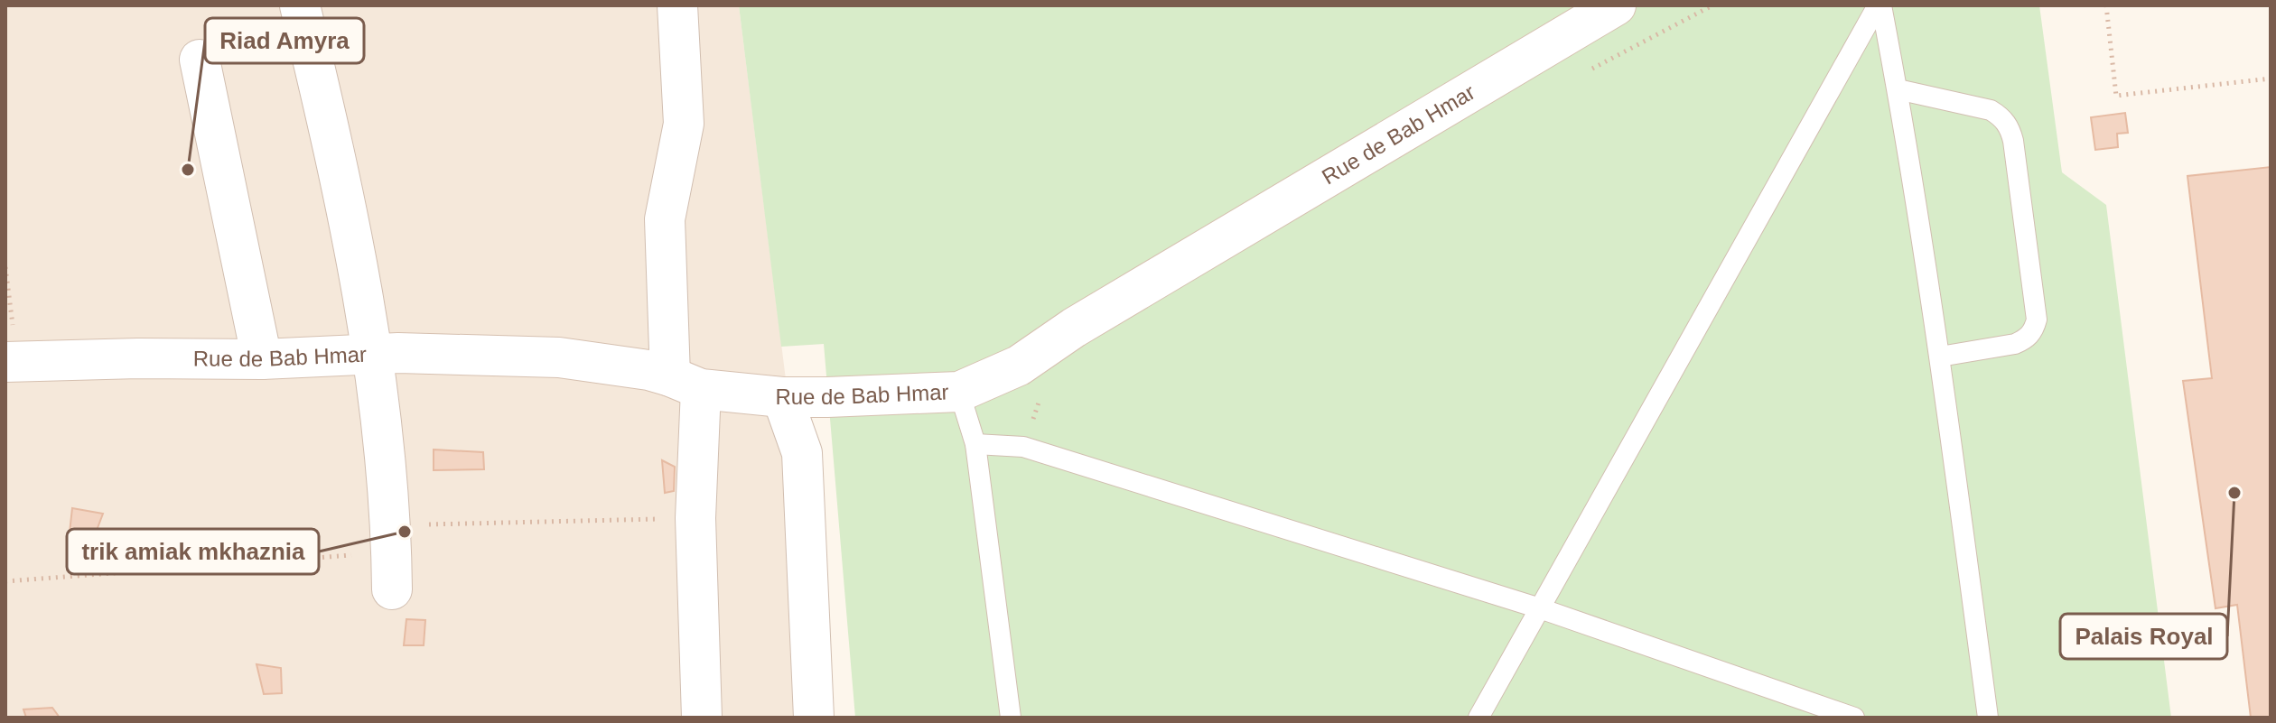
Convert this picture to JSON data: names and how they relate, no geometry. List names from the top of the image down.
{
  "streets": {
    "street": ["Rue de Bab Hmar"]
  },
  "places": ["Riad Amyra", "Palais Royal", "trik amiak mkhaznia"]
}
